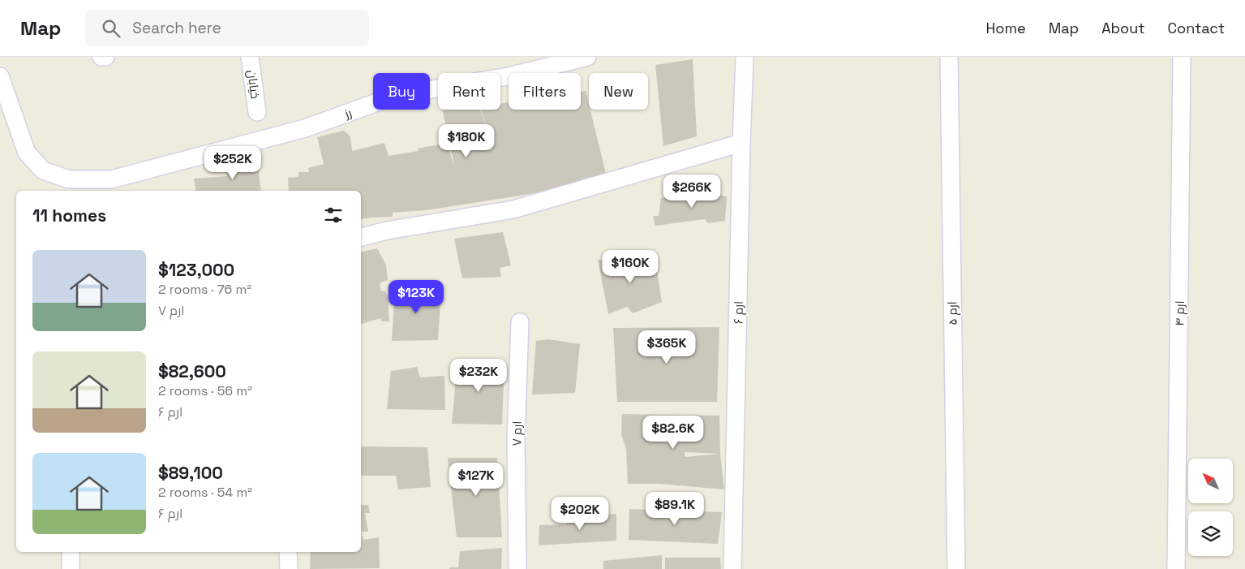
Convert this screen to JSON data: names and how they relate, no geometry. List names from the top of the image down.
{
  "streets": {
    "street": [
      "خیابان",
      "رز",
      "ارم ۶",
      "ارم ۵",
      "ارم ۴",
      "ارم ۷"
    ]
  },
  "north": "top left",
  "page": {
    "header": "Map",
    "search": "Search here",
    "nav": [
      "Home",
      "Map",
      "About",
      "Contact"
    ],
    "chip": [
      "Buy",
      "Rent",
      "Filters",
      "New"
    ],
    "price": [
      "$180K",
      "$252K",
      "$266K",
      "$160K",
      "$123K",
      "$365K",
      "$232K",
      "$82.6K",
      "$127K",
      "$89.1K",
      "$202K"
    ],
    "heading": "11 homes",
    "list": [
      {
        "name": "$123,000",
        "note": "2 rooms · 76 m² · ارم ۷"
      },
      {
        "name": "$82,600",
        "note": "2 rooms · 56 m² · ارم ۶"
      },
      {
        "name": "$89,100",
        "note": "2 rooms · 54 m² · ارم ۶"
      }
    ]
  }
}
